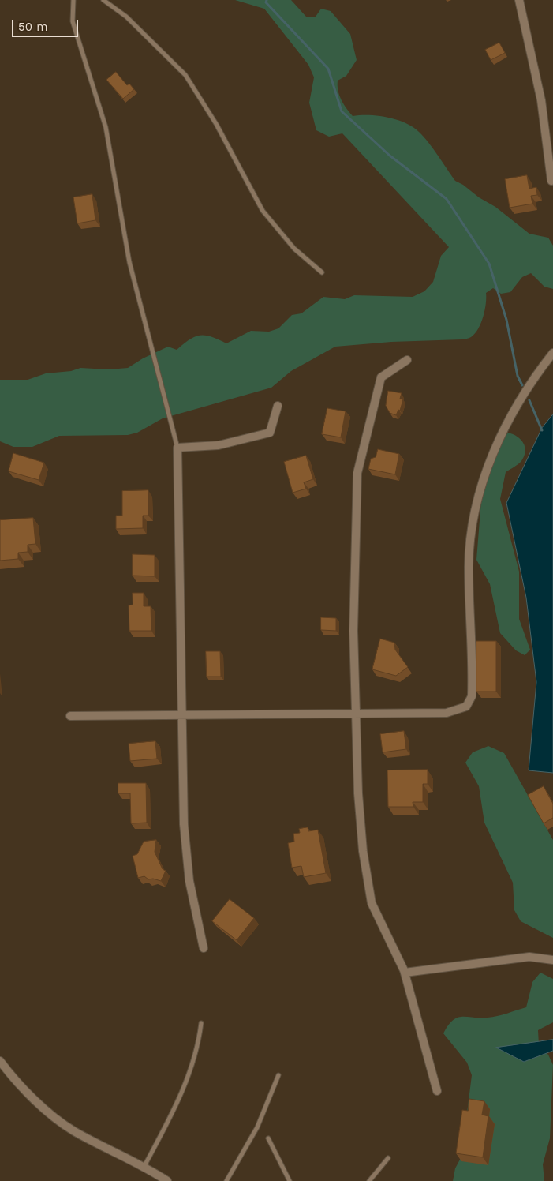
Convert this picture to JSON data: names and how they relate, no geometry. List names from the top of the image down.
{
  "scale_bar": "50 m"
}
